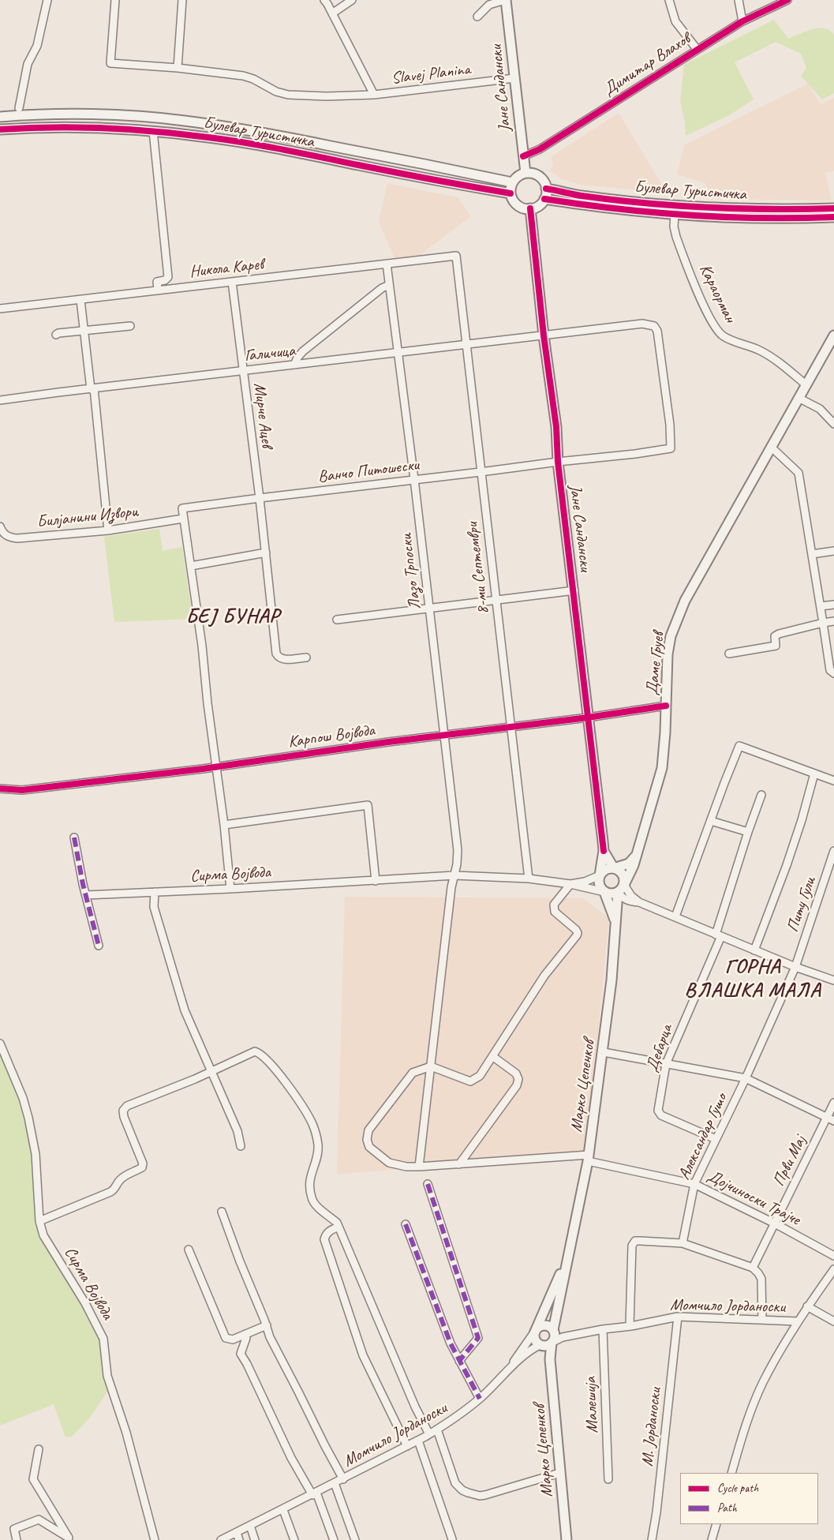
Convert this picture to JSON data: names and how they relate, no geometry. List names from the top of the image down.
{
  "streets": {
    "street": [
      "Димитар Влахов",
      "Slavej Planina",
      "Јане Сандански",
      "Булевар Туристичка",
      "Никола Карев",
      "Караорман",
      "Галичица",
      "Мирче Ацев",
      "Ванчо Питошески",
      "Билјанини Извори",
      "8-ми Септември",
      "Лазо Трпоски",
      "Даме Груев",
      "Карпош Војвода",
      "Сирма Војвода",
      "Питу Гули",
      "Дебарца",
      "Марко Цепенков",
      "Александар Гушо",
      "Први Мај",
      "Дојчиноски Трајче",
      "Момчило Јорданоски",
      "Малешија",
      "М. Јорданоски"
    ]
  },
  "crossings": [
    ["Димитар Влахов", "Јане Сандански"],
    ["Slavej Planina", "Јане Сандански"],
    ["Јане Сандански", "Булевар Туристичка"],
    ["Јане Сандански", "Галичица"],
    ["Јане Сандански", "Ванчо Питошески"],
    ["Јане Сандански", "Даме Груев"],
    ["Јане Сандански", "Карпош Војвода"],
    ["Јане Сандански", "Сирма Војвода"],
    ["Булевар Туристичка", "Караорман"],
    ["Никола Карев", "Мирче Ацев"],
    ["Никола Карев", "8-ми Септември"],
    ["Никола Карев", "Лазо Трпоски"],
    ["Караорман", "Даме Груев"],
    ["Галичица", "Мирче Ацев"],
    ["Галичица", "8-ми Септември"],
    ["Галичица", "Лазо Трпоски"],
    ["Мирче Ацев", "Ванчо Питошески"],
    ["Ванчо Питошески", "Билјанини Извори"],
    ["Ванчо Питошески", "8-ми Септември"],
    ["Ванчо Питошески", "Лазо Трпоски"],
    ["8-ми Септември", "Карпош Војвода"],
    ["8-ми Септември", "Сирма Војвода"],
    ["Лазо Трпоски", "Карпош Војвода"],
    ["Лазо Трпоски", "Сирма Војвода"],
    ["Лазо Трпоски", "Дојчиноски Трајче"],
    ["Даме Груев", "Карпош Војвода"],
    ["Даме Груев", "Сирма Војвода"],
    ["Питу Гули", "Александар Гушо"],
    ["Дебарца", "Александар Гушо"],
    ["Марко Цепенков", "Дојчиноски Трајче"],
    ["Александар Гушо", "Дојчиноски Трајче"],
    ["Први Мај", "Дојчиноски Трајче"],
    ["Момчило Јорданоски", "Малешија"],
    ["Момчило Јорданоски", "М. Јорданоски"]
  ],
  "districts": ["БЕЈ БУНАР", "ГОРНА ВЛАШКА МАЛА"],
  "legend": ["Cycle path", "Path"]
}
